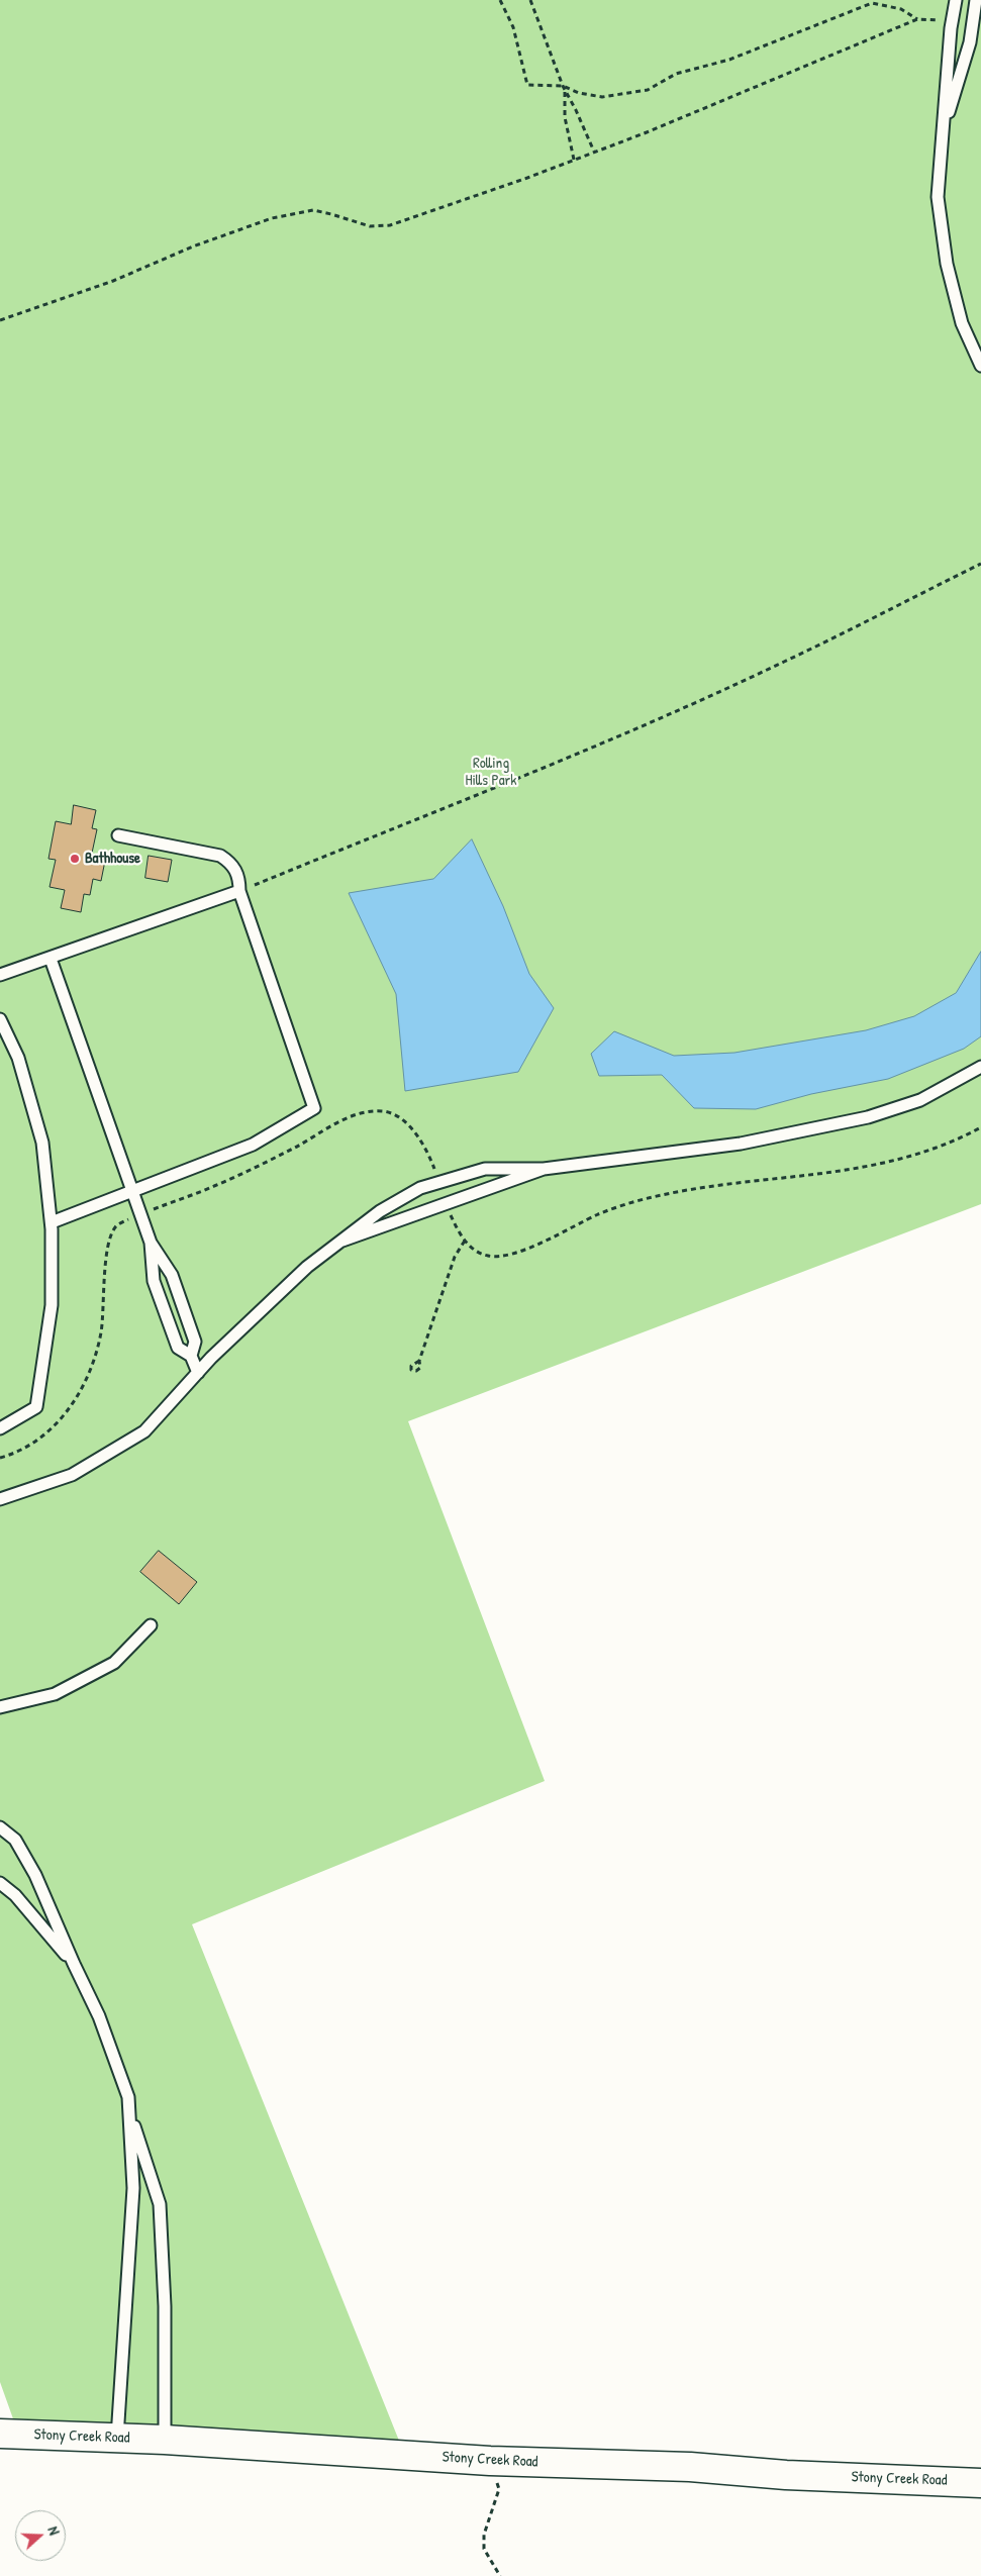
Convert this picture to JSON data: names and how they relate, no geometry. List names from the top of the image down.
{
  "streets": {
    "main road": ["Stony Creek Road"]
  },
  "parks": ["Rolling Hills Park"],
  "places": ["Bathhouse"],
  "north": "right"
}
